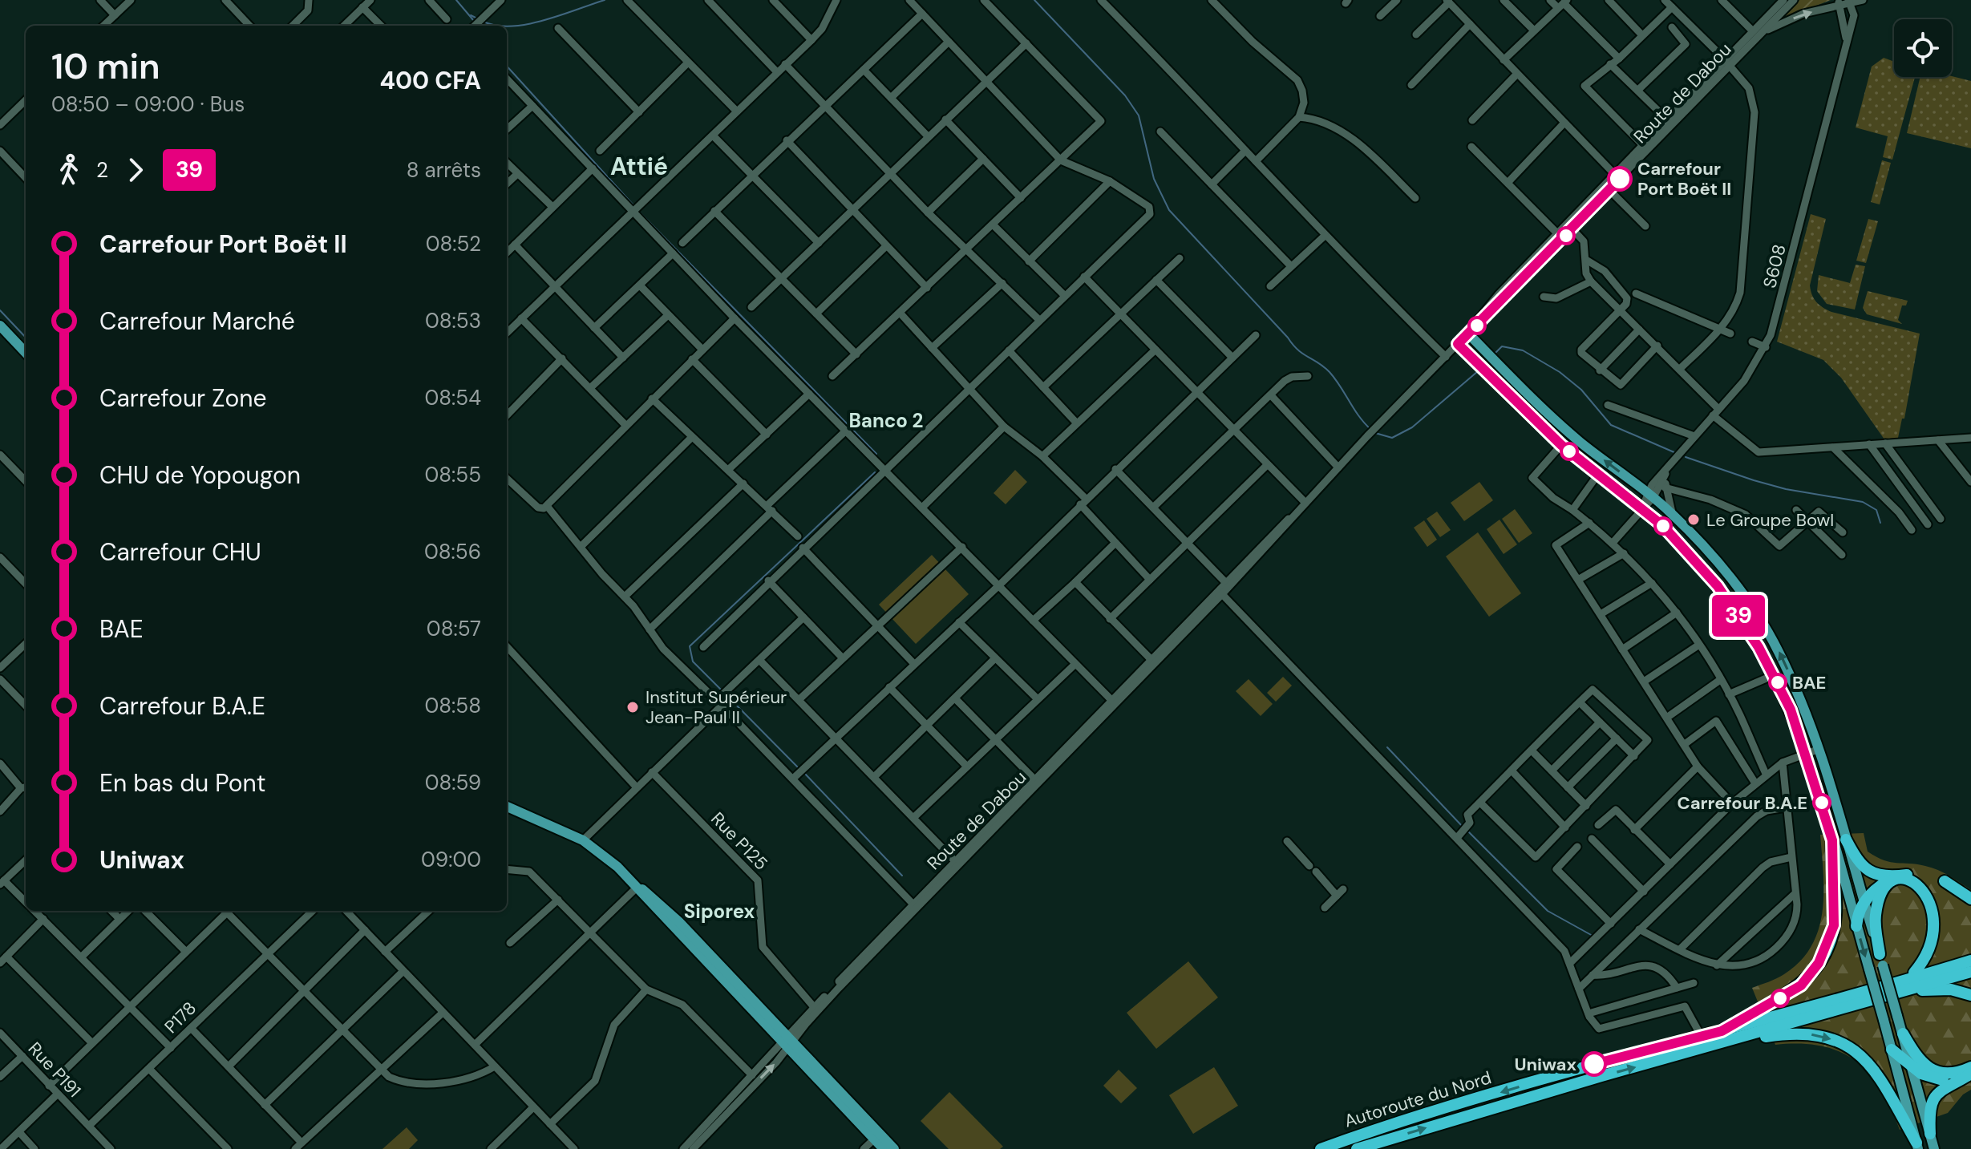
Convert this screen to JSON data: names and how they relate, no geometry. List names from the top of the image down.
{
  "streets": {
    "highway": ["Autoroute du Nord"],
    "street": [
      "Route de Dabou",
      "S608",
      "Rue P125",
      "P178",
      "Rue P191"
    ]
  },
  "crossings": [
    ["Route de Dabou", "Rue P125"],
    ["P178", "Rue P191"]
  ],
  "districts": ["Attié", "Banco 2", "Siporex"],
  "places": [
    "Carrefour Port Boët II",
    "Le Groupe Bowl",
    "BAE",
    "Institut Supérieur Jean-Paul II",
    "Carrefour B.A.E",
    "Uniwax"
  ],
  "lines": ["bus line 39"],
  "page": {
    "on_map": "39",
    "heading": ["10 min", "08:50 – 09:00 · Bus", "400 CFA"],
    "legs": ["2", "39", "8 arrêts"],
    "list": [
      {
        "name": "Carrefour Port Boët II",
        "value": "08:52"
      },
      {
        "name": "Carrefour Marché",
        "value": "08:53"
      },
      {
        "name": "Carrefour Zone",
        "value": "08:54"
      },
      {
        "name": "CHU de Yopougon",
        "value": "08:55"
      },
      {
        "name": "Carrefour CHU",
        "value": "08:56"
      },
      {
        "name": "BAE",
        "value": "08:57"
      },
      {
        "name": "Carrefour B.A.E",
        "value": "08:58"
      },
      {
        "name": "En bas du Pont",
        "value": "08:59"
      },
      {
        "name": "Uniwax",
        "value": "09:00"
      }
    ]
  }
}
